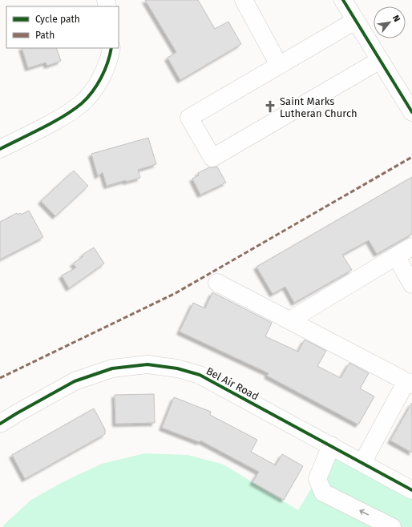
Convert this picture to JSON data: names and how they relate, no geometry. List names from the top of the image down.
{
  "streets": {
    "street": ["Bel Air Road"]
  },
  "places": {
    "church": ["Saint Marks Lutheran Church"]
  },
  "legend": ["Cycle path", "Path"],
  "north": "top right"
}
